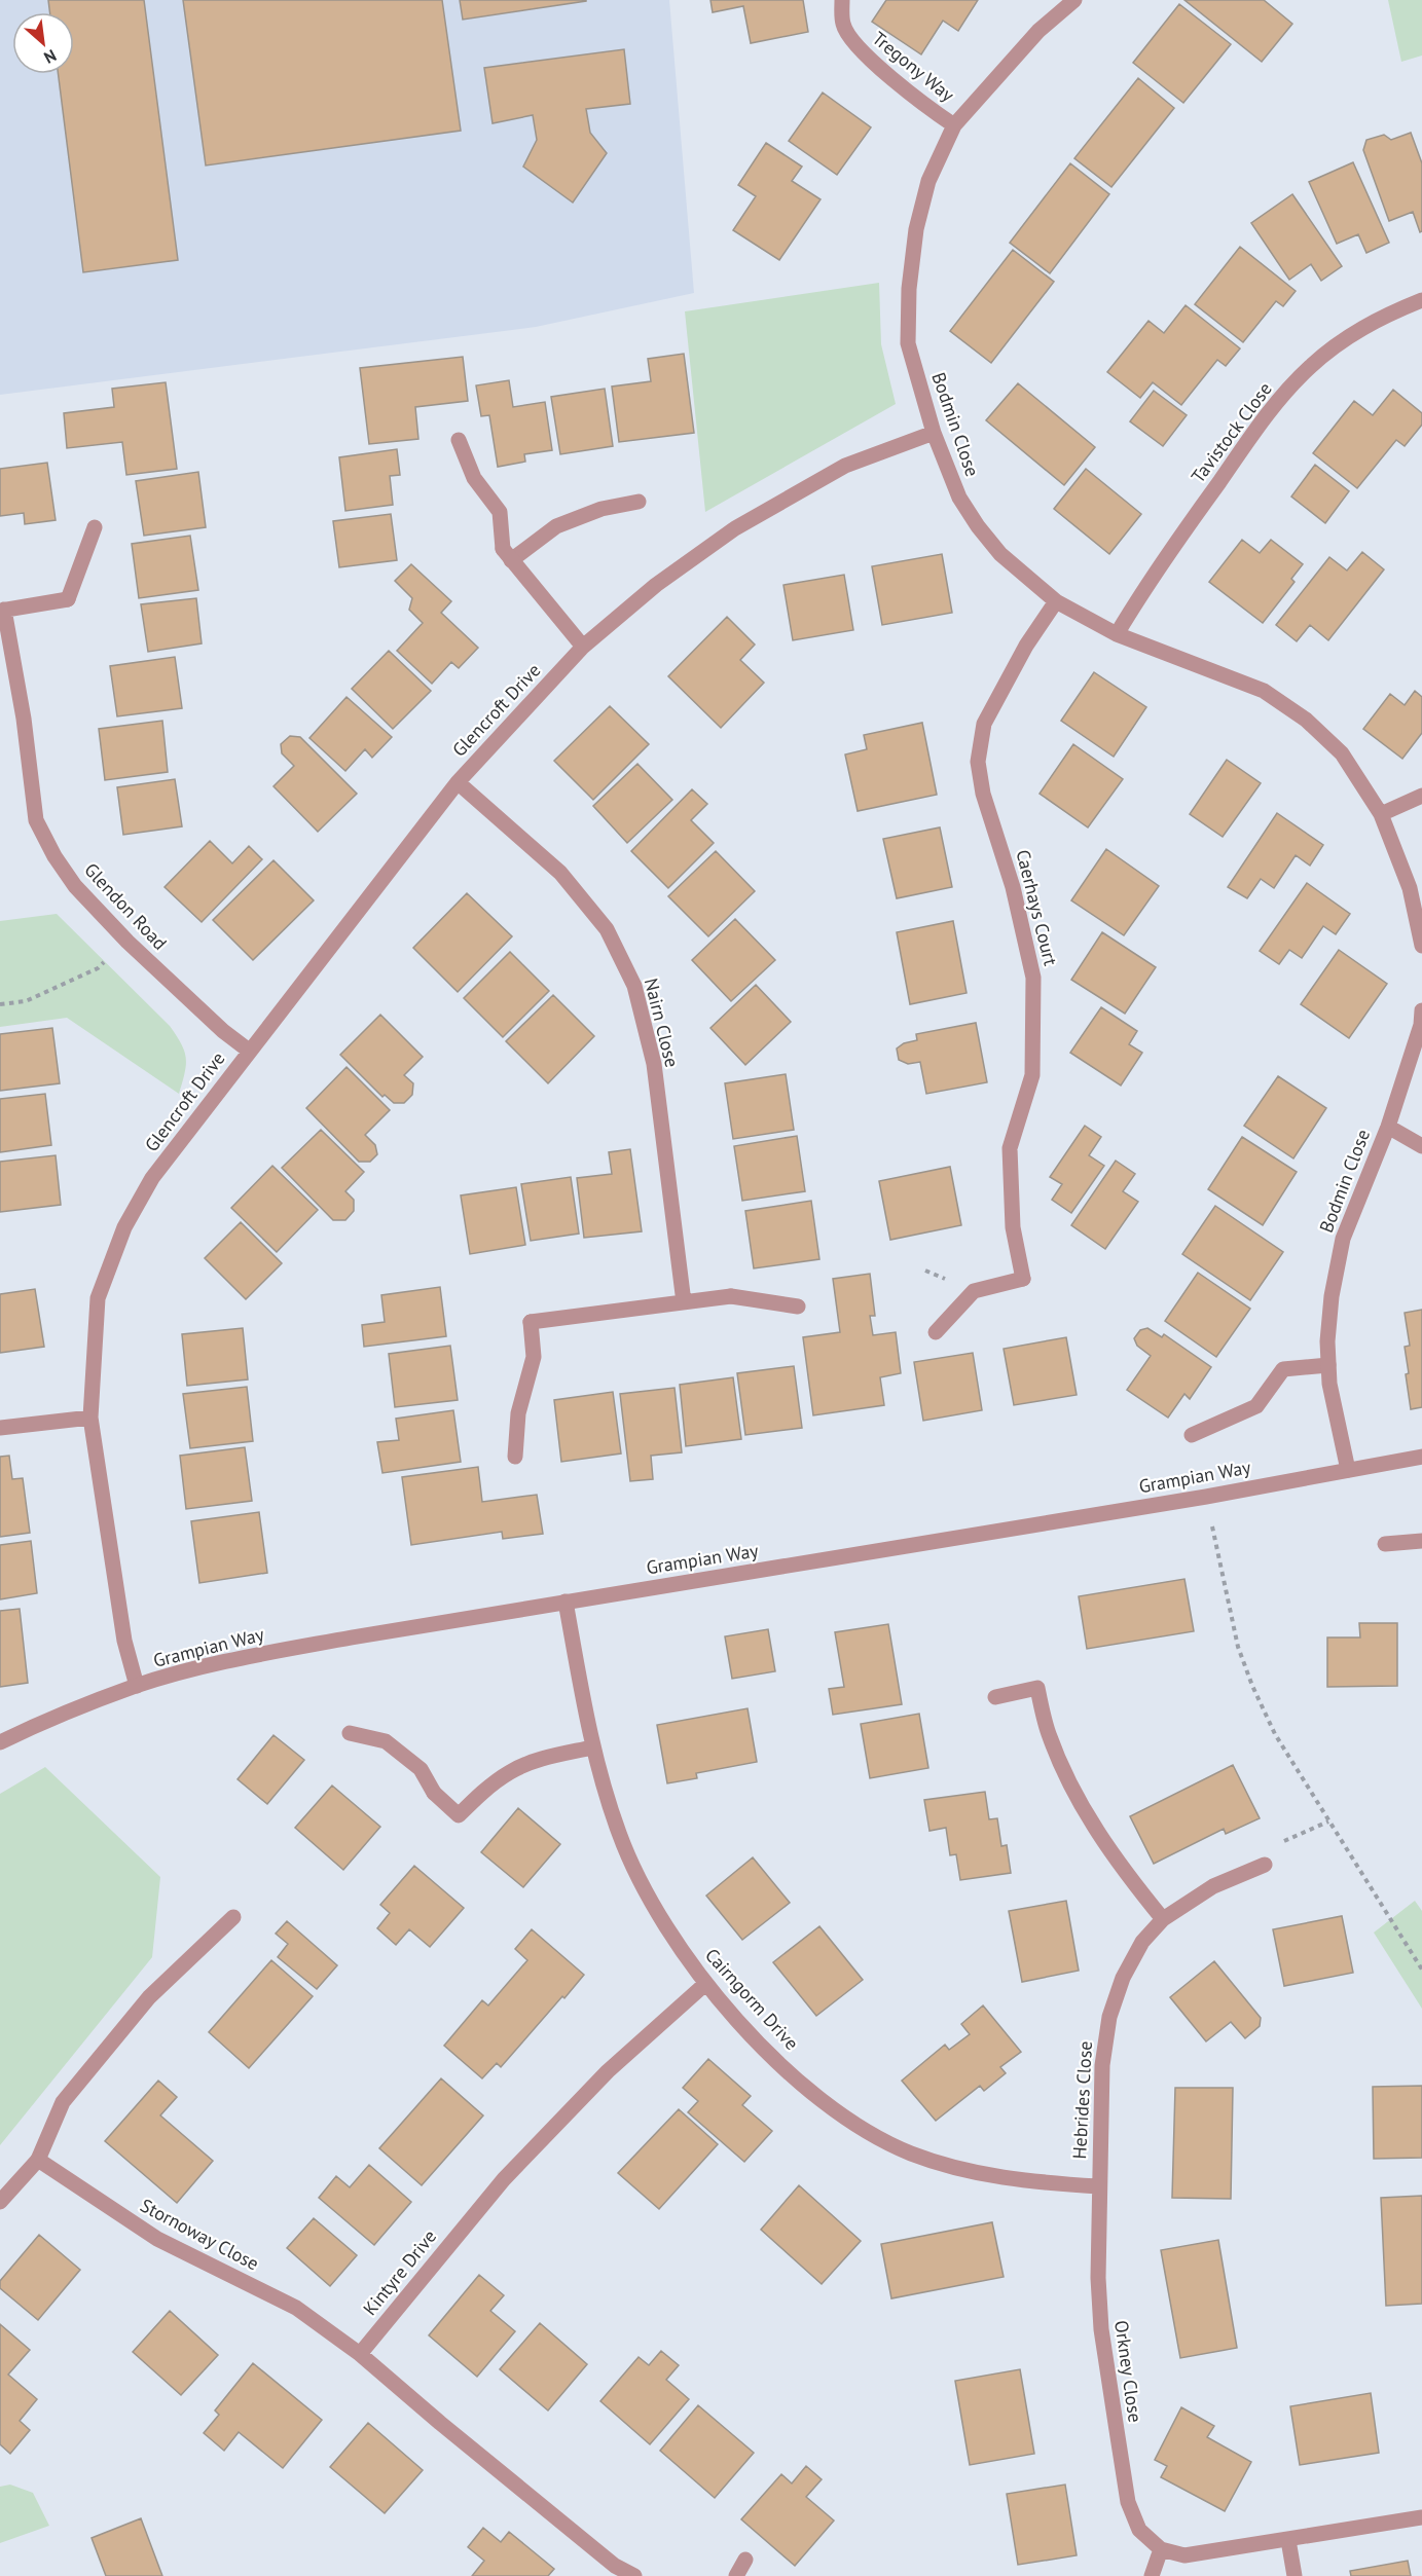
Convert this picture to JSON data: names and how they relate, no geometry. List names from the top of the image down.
{
  "streets": {
    "street": [
      "Tregony Way",
      "Bodmin Close",
      "Tavistock Close",
      "Glencroft Drive",
      "Glendon Road",
      "Caerhays Court",
      "Nairn Close",
      "Grampian Way",
      "Cairngorm Drive",
      "Hebrides Close",
      "Stornoway Close",
      "Kintyre Drive",
      "Orkney Close"
    ]
  },
  "crossings": [
    ["Tregony Way", "Bodmin Close"],
    ["Bodmin Close", "Tavistock Close"],
    ["Bodmin Close", "Glencroft Drive"],
    ["Bodmin Close", "Caerhays Court"],
    ["Bodmin Close", "Grampian Way"],
    ["Glencroft Drive", "Glendon Road"],
    ["Glencroft Drive", "Nairn Close"],
    ["Glencroft Drive", "Grampian Way"],
    ["Grampian Way", "Cairngorm Drive"],
    ["Cairngorm Drive", "Hebrides Close"],
    ["Cairngorm Drive", "Kintyre Drive"],
    ["Cairngorm Drive", "Orkney Close"],
    ["Hebrides Close", "Orkney Close"],
    ["Stornoway Close", "Kintyre Drive"]
  ],
  "north": "bottom right"
}
